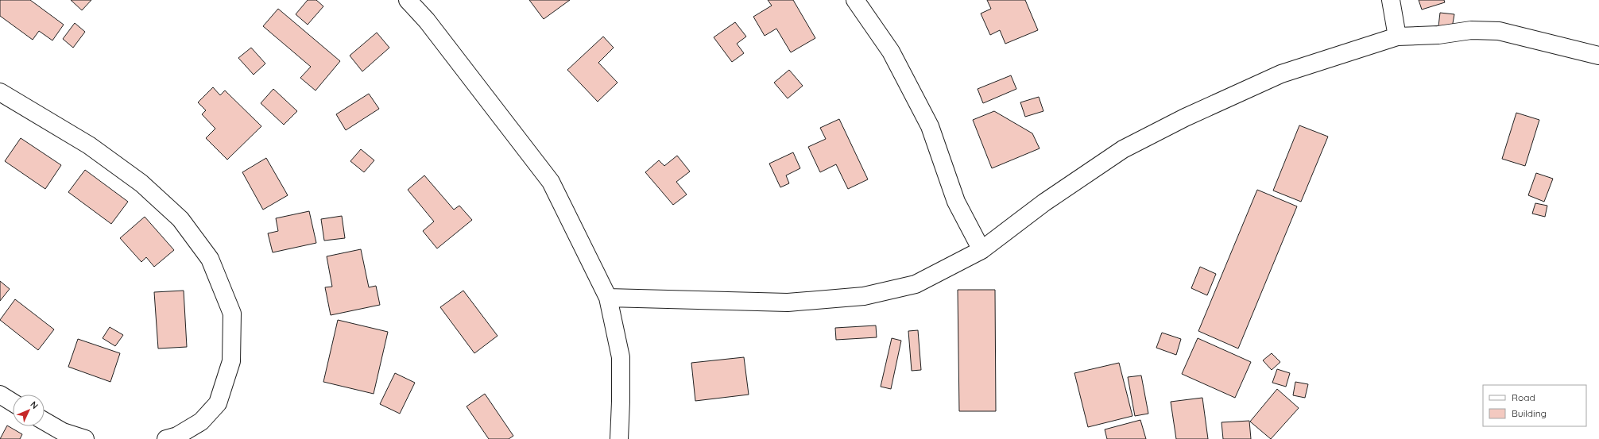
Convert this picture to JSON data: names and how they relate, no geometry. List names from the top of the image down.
{
  "legend": ["Road", "Building"],
  "north": "top right"
}
